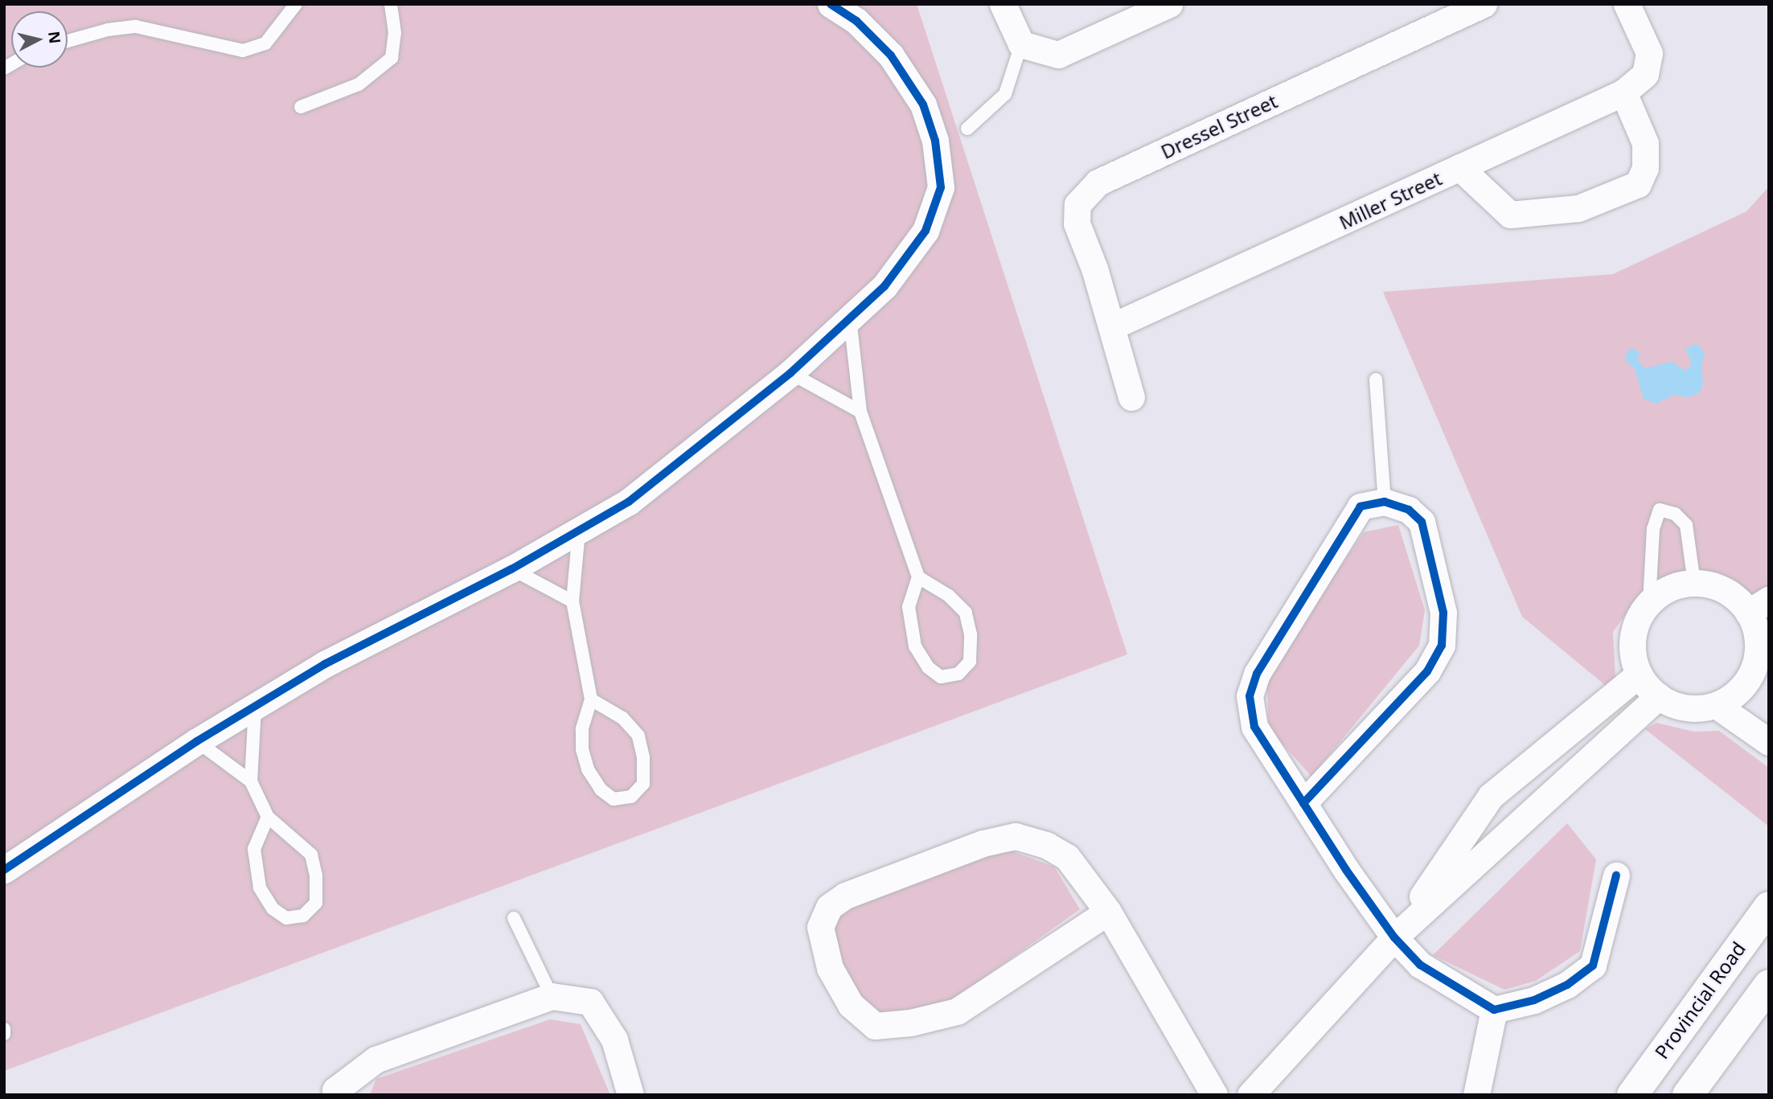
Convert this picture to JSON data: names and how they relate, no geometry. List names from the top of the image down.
{
  "streets": {
    "street": ["Dressel Street", "Miller Street", "Provincial Road"]
  },
  "crossings": [
    ["Dressel Street", "Miller Street"]
  ],
  "north": "right"
}
